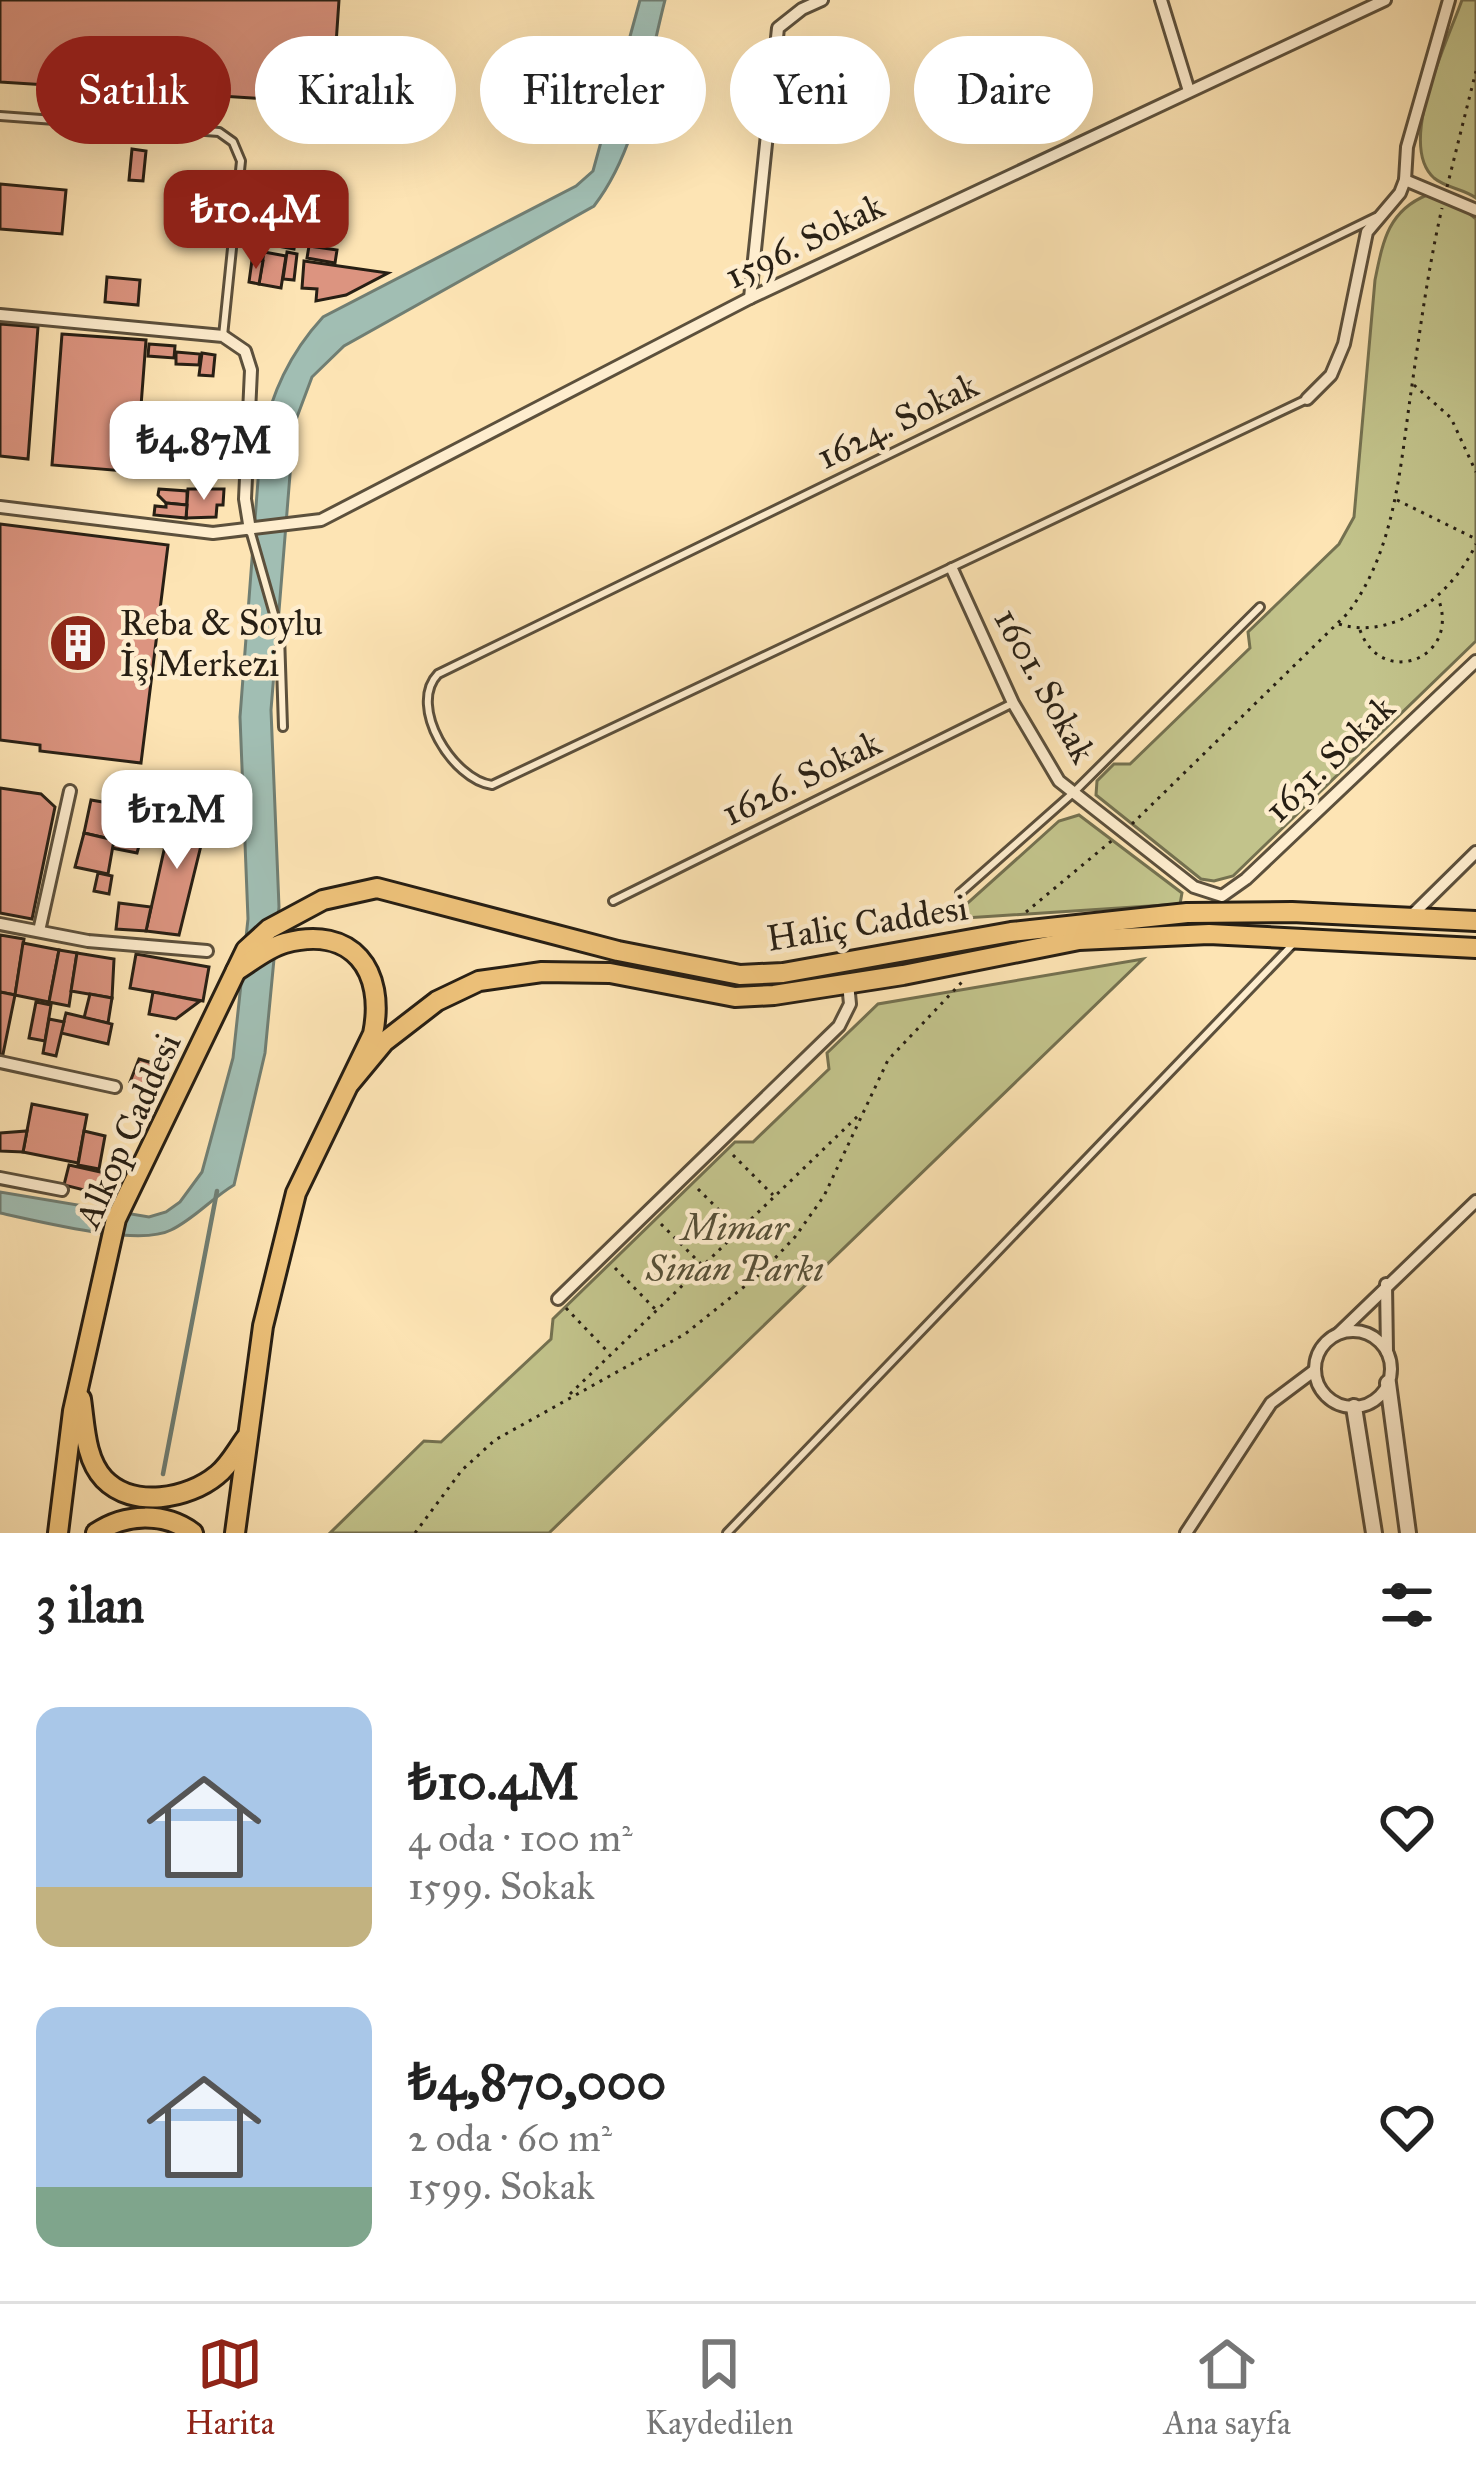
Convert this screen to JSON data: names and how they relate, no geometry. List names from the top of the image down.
{
  "streets": {
    "main road": ["Haliç Caddesi", "Alkop Caddesi"],
    "street": ["1596. Sokak", "1601. Sokak", "1631. Sokak"],
    "lane": ["1624. Sokak", "1626. Sokak"]
  },
  "crossings": [
    ["1624. Sokak", "1601. Sokak"],
    ["1601. Sokak", "1631. Sokak"],
    ["1601. Sokak", "1626. Sokak"],
    ["1601. Sokak", "Haliç Caddesi"],
    ["1631. Sokak", "Haliç Caddesi"],
    ["Haliç Caddesi", "Alkop Caddesi"]
  ],
  "parks": ["Mimar Sinan Parkı"],
  "places": {
    "building": ["Reba & Soylu İş Merkezi"]
  },
  "page": {
    "chip": [
      "Satılık",
      "Kiralık",
      "Filtreler",
      "Yeni",
      "Daire"
    ],
    "price": ["₺10.4M", "₺4.87M", "₺12M"],
    "heading": "3 ilan",
    "list": [
      {
        "name": "₺10.4M",
        "note": "4 oda · 100 m² · 1599. Sokak"
      },
      {
        "name": "₺4,870,000",
        "note": "2 oda · 60 m² · 1599. Sokak"
      }
    ],
    "tabs": ["Harita", "Kaydedilen", "Ana sayfa"]
  }
}
